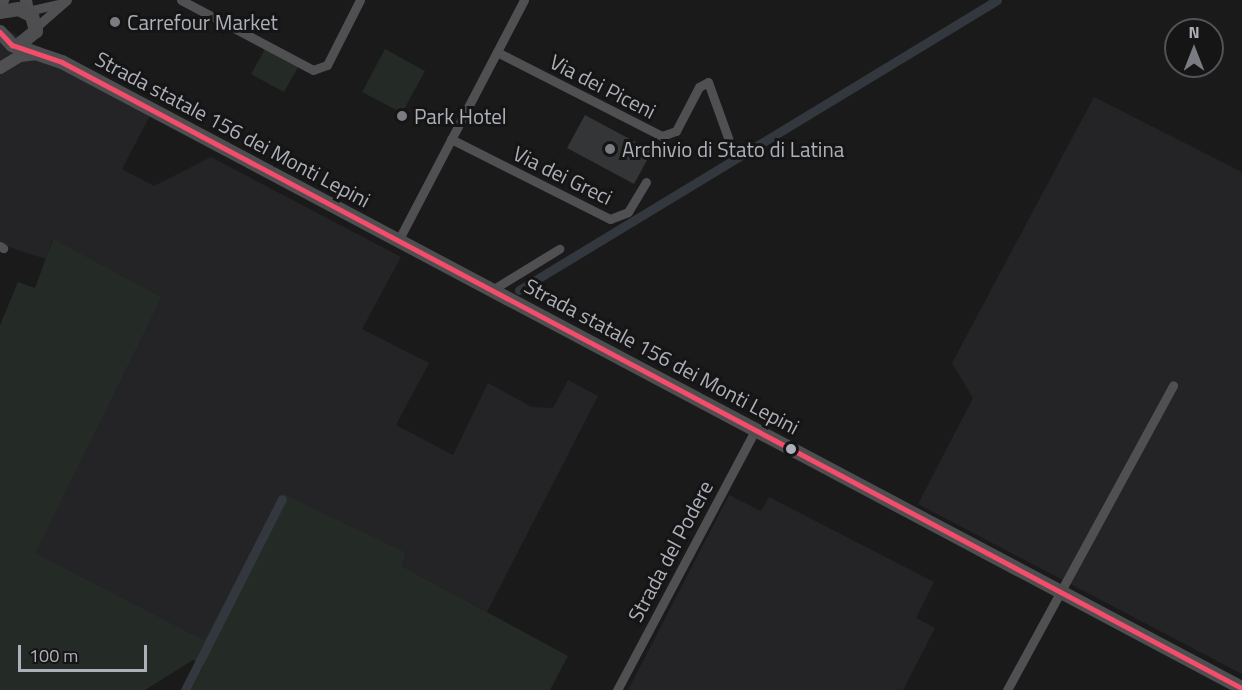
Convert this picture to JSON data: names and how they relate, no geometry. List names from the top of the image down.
{
  "streets": {
    "main road": ["Strada statale 156 dei Monti Lepini"],
    "street": ["Via dei Piceni", "Via dei Greci", "Strada del Podere"]
  },
  "crossings": [
    ["Strada statale 156 dei Monti Lepini", "Strada del Podere"]
  ],
  "places": ["Carrefour Market", "Park Hotel", "Archivio di Stato di Latina"],
  "scale_bar": "100 m",
  "north": "top"
}
